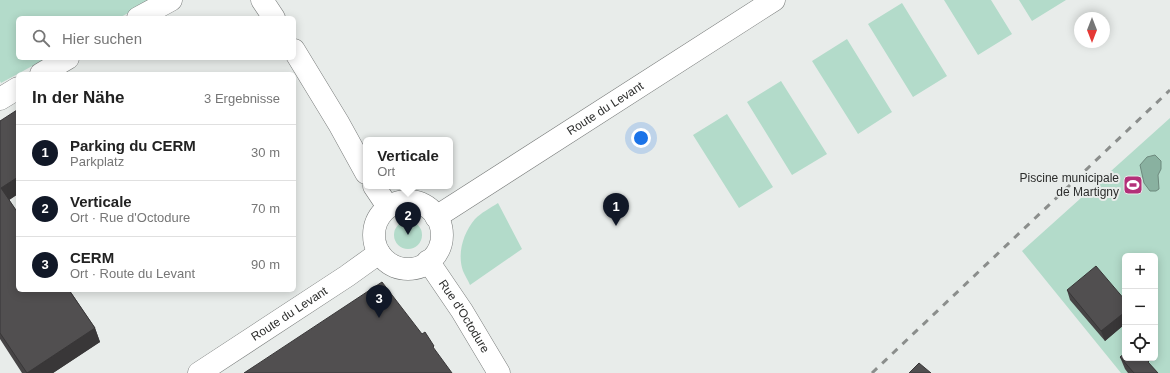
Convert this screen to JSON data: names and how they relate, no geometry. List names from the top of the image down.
{
  "streets": {
    "street": ["Route du Levant", "Rue d'Octodure"]
  },
  "crossings": [
    ["Route du Levant", "Rue d'Octodure"]
  ],
  "places": {
    "sports": ["Piscine municipale de Martigny"]
  },
  "north": "bottom",
  "page": {
    "search": "Hier suchen",
    "heading": ["In der Nähe", "3 Ergebnisse"],
    "list": [
      {
        "mark": "1",
        "name": "Parking du CERM",
        "note": "Parkplatz",
        "value": "30 m"
      },
      {
        "mark": "2",
        "name": "Verticale",
        "note": "Ort · Rue d'Octodure",
        "value": "70 m"
      },
      {
        "mark": "3",
        "name": "CERM",
        "note": "Ort · Route du Levant",
        "value": "90 m"
      }
    ],
    "popup": ["Verticale", "Ort"],
    "pins": ["1", "2", "3"],
    "map_buttons": ["+", "−"]
  }
}
